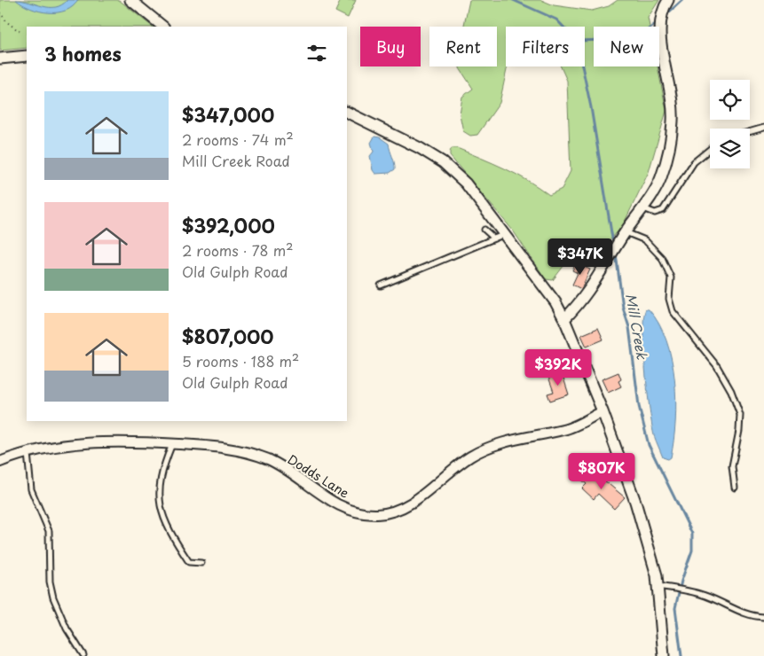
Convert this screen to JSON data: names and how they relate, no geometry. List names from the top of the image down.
{
  "streets": {
    "street": ["Dodds Lane"]
  },
  "water": ["Mill Creek"],
  "page": {
    "chip": [
      "Buy",
      "Rent",
      "Filters",
      "New"
    ],
    "heading": "3 homes",
    "list": [
      {
        "name": "$347,000",
        "note": "2 rooms · 74 m² · Mill Creek Road"
      },
      {
        "name": "$392,000",
        "note": "2 rooms · 78 m² · Old Gulph Road"
      },
      {
        "name": "$807,000",
        "note": "5 rooms · 188 m² · Old Gulph Road"
      }
    ],
    "price": ["$347K", "$392K", "$807K"]
  }
}
